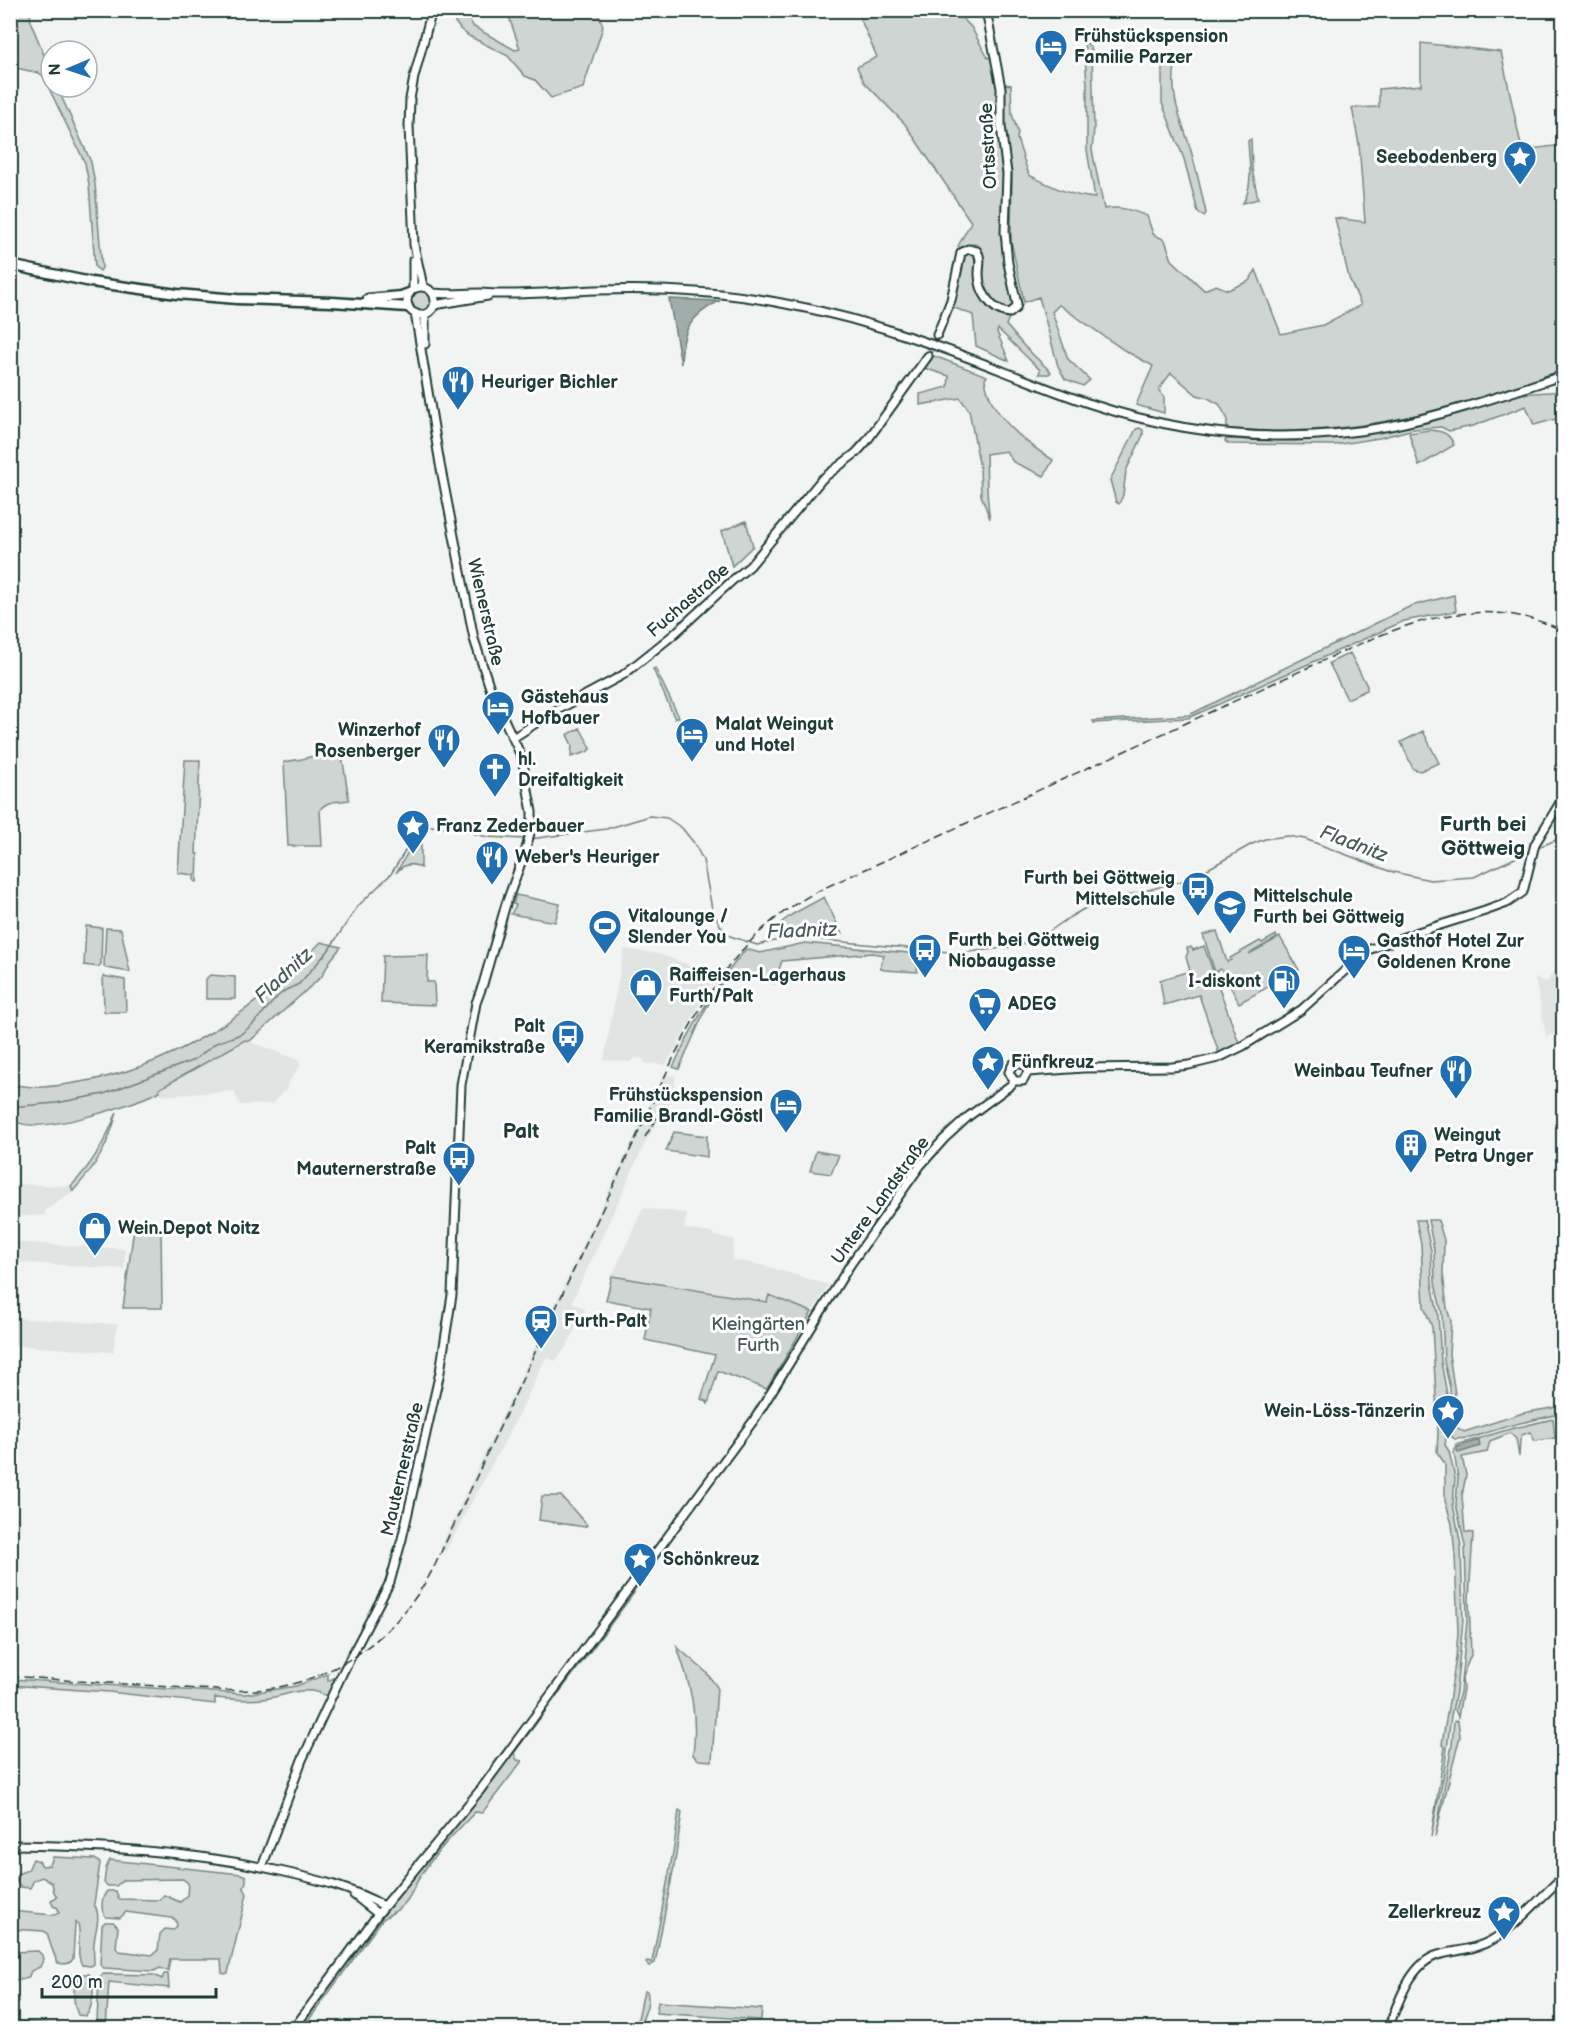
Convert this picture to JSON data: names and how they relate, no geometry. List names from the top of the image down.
{
  "streets": {
    "street": [
      "Ortsstraße",
      "Fuchastraße",
      "Wienerstraße",
      "Untere Landstraße",
      "Mauternerstraße"
    ]
  },
  "crossings": [
    ["Fuchastraße", "Wienerstraße"],
    ["Wienerstraße", "Mauternerstraße"]
  ],
  "districts": ["Furth bei Göttweig", "Palt"],
  "water": ["Fladnitz"],
  "parks": ["Kleingärten Furth"],
  "places": {
    "hotel": [
      "Frühstückspension Familie Parzer",
      "Gästehaus Hofbauer",
      "Malat Weingut und Hotel",
      "Gasthof Hotel Zur Goldenen Krone",
      "Frühstückspension Familie Brandl-Göstl"
    ],
    "place": [
      "Seebodenberg",
      "Franz Zederbauer",
      "Fünfkreuz",
      "Wein-Löss-Tänzerin",
      "Schönkreuz",
      "Zellerkreuz"
    ],
    "restaurant": [
      "Heuriger Bichler",
      "Winzerhof Rosenberger",
      "Weber's Heuriger",
      "Weinbau Teufner"
    ],
    "church": ["hl. Dreifaltigkeit"],
    "bus stop": [
      "Furth bei Göttweig Mittelschule",
      "Furth bei Göttweig Niobaugasse",
      "Palt Keramikstraße",
      "Palt Mauternerstraße"
    ],
    "school or university": ["Mittelschule Furth bei Göttweig"],
    "sports": ["Vitalounge / Slender You"],
    "fuel station": ["I-diskont"],
    "shop": ["Raiffeisen-Lagerhaus Furth/Palt", "Wein.Depot Noitz"],
    "supermarket": ["ADEG"],
    "building": ["Weingut Petra Unger"],
    "station": ["Furth-Palt"]
  },
  "scale_bar": "200 m",
  "north": "left"
}
